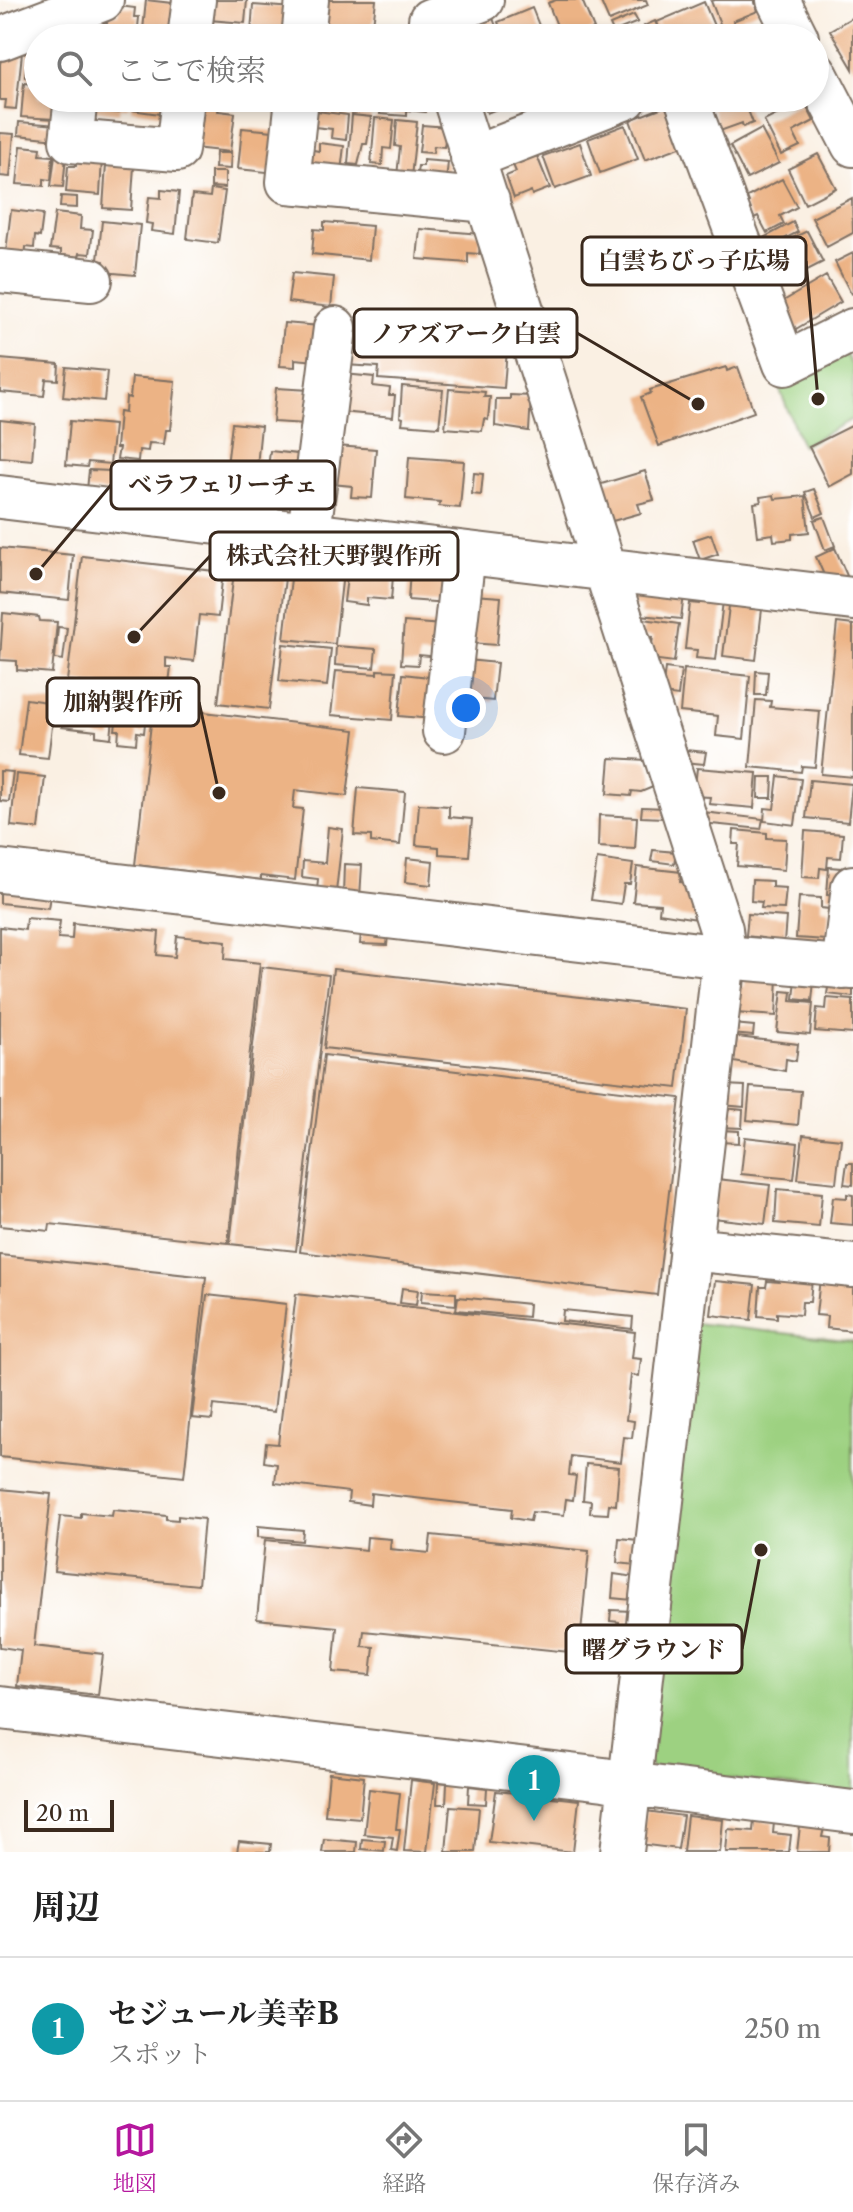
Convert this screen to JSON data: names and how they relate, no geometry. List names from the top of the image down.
{
  "places": [
    "白雲ちびっ子広場",
    "ノアズアーク白雲",
    "ベラフェリーチェ",
    "株式会社天野製作所",
    "加納製作所",
    "曙グラウンド"
  ],
  "scale_bar": "20 m",
  "page": {
    "search": "ここで検索",
    "pins": "1",
    "scale": "20 m",
    "heading": "周辺",
    "list": [
      {
        "mark": "1",
        "name": "セジュール美幸B",
        "note": "スポット",
        "value": "250 m"
      }
    ],
    "nav": ["地図", "経路", "保存済み"]
  }
}
